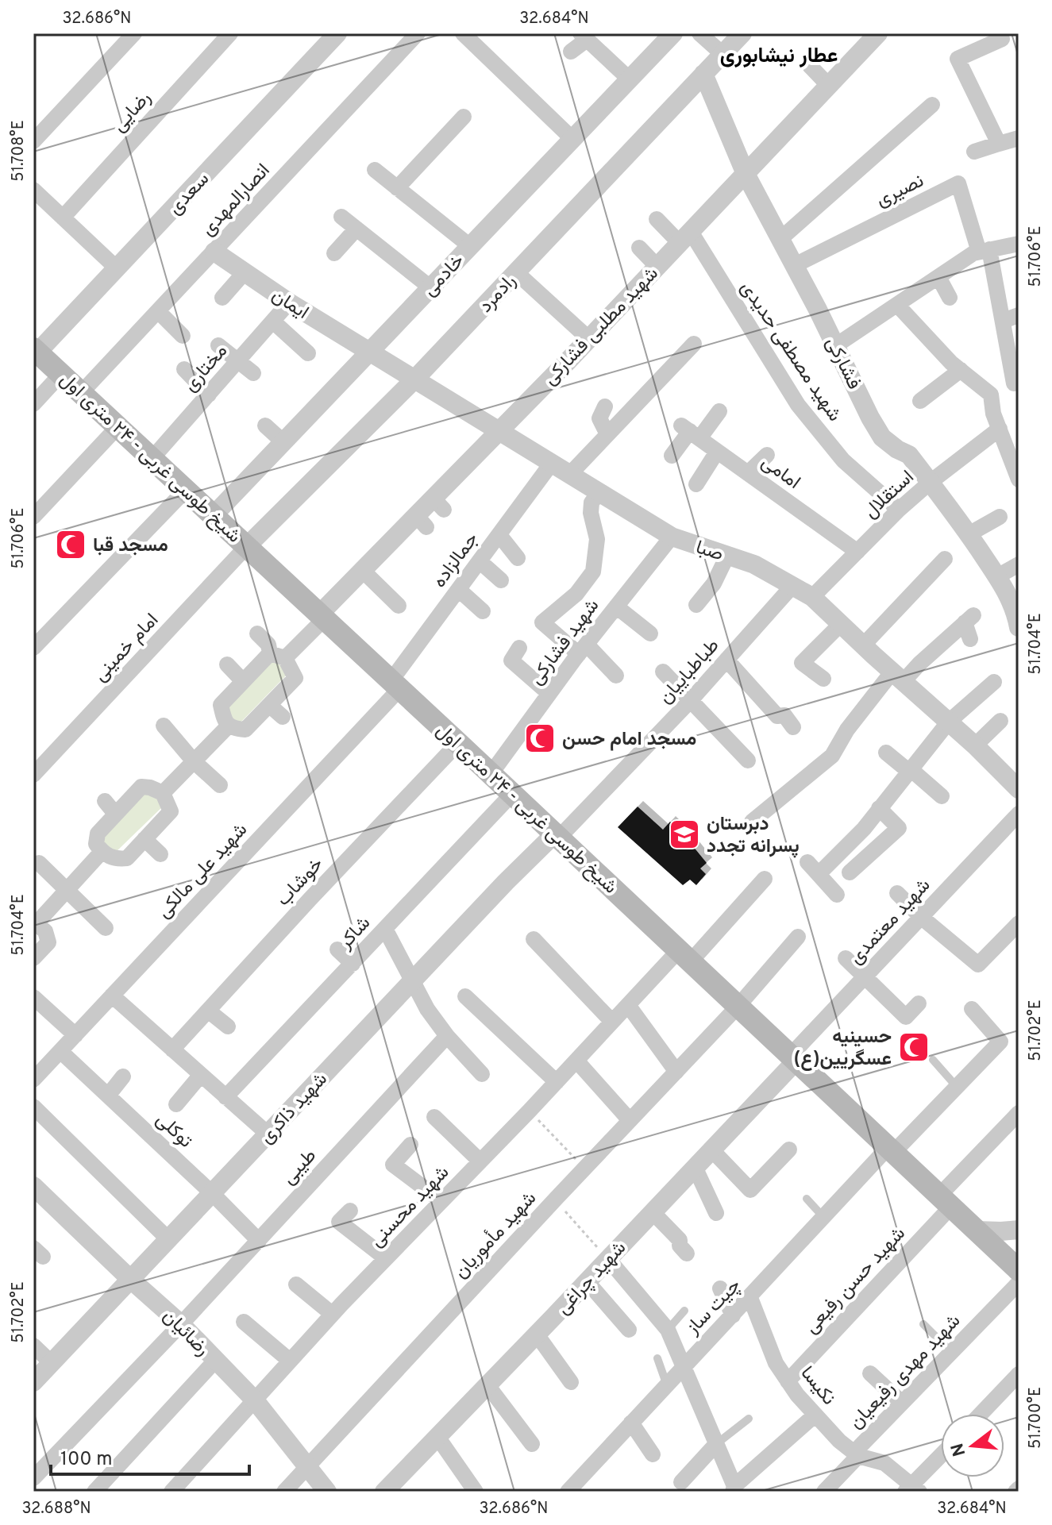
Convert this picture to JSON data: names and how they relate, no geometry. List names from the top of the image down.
{
  "streets": {
    "main road": ["شیخ طوسی غربی - ۲۴ متری اول"],
    "street": [
      "رضایی",
      "نصیری",
      "سعدی",
      "انصارالمهدی",
      "خادمی",
      "رادمرد",
      "ایمان",
      "شهید مطلبی فشارکی",
      "شهید مصطفی حدیدی",
      "فشارکی",
      "مختاری",
      "امامی",
      "استقلال",
      "صبا",
      "جمالزاده",
      "شهید فشارکی",
      "امام خمینی",
      "طباطباییان",
      "شهید علی مالکی",
      "خوشاب",
      "شهید معتمدی",
      "شاکر",
      "شهید ذاکری",
      "توکلی",
      "طیبی",
      "شهید محسنی",
      "شهید مأموریان",
      "شهید چراغی",
      "شهید حسن رفیعی",
      "چیت ساز",
      "رضائیان",
      "شهید مهدی رفیعیان",
      "نکیسا"
    ]
  },
  "crossings": [
    ["نصیری", "فشارکی"],
    ["سعدی", "شیخ طوسی غربی - ۲۴ متری اول"],
    ["انصارالمهدی", "ایمان"],
    ["انصارالمهدی", "شیخ طوسی غربی - ۲۴ متری اول"],
    ["خادمی", "ایمان"],
    ["خادمی", "شیخ طوسی غربی - ۲۴ متری اول"],
    ["خادمی", "صبا"],
    ["رادمرد", "فشارکی"],
    ["رادمرد", "شیخ طوسی غربی - ۲۴ متری اول"],
    ["رادمرد", "صبا"],
    ["رادمرد", "امام خمینی"],
    ["ایمان", "مختاری"],
    ["ایمان", "صبا"],
    ["شهید مطلبی فشارکی", "شهید مصطفی حدیدی"],
    ["شهید مطلبی فشارکی", "فشارکی"],
    ["شهید مطلبی فشارکی", "شیخ طوسی غربی - ۲۴ متری اول"],
    ["شهید مطلبی فشارکی", "صبا"],
    ["شهید مصطفی حدیدی", "استقلال"],
    ["فشارکی", "استقلال"],
    ["مختاری", "شیخ طوسی غربی - ۲۴ متری اول"],
    ["شیخ طوسی غربی - ۲۴ متری اول", "جمالزاده"],
    ["شیخ طوسی غربی - ۲۴ متری اول", "شهید فشارکی"],
    ["شیخ طوسی غربی - ۲۴ متری اول", "امام خمینی"],
    ["شیخ طوسی غربی - ۲۴ متری اول", "طباطباییان"],
    ["شیخ طوسی غربی - ۲۴ متری اول", "شهید علی مالکی"],
    ["شیخ طوسی غربی - ۲۴ متری اول", "خوشاب"],
    ["شیخ طوسی غربی - ۲۴ متری اول", "شهید معتمدی"],
    ["شیخ طوسی غربی - ۲۴ متری اول", "شاکر"],
    ["شیخ طوسی غربی - ۲۴ متری اول", "شهید ذاکری"],
    ["شیخ طوسی غربی - ۲۴ متری اول", "شهید محسنی"],
    ["شیخ طوسی غربی - ۲۴ متری اول", "شهید مأموریان"],
    ["شیخ طوسی غربی - ۲۴ متری اول", "شهید چراغی"],
    ["شیخ طوسی غربی - ۲۴ متری اول", "شهید حسن رفیعی"],
    ["شیخ طوسی غربی - ۲۴ متری اول", "چیت ساز"],
    ["شیخ طوسی غربی - ۲۴ متری اول", "شهید مهدی رفیعیان"],
    ["امامی", "استقلال"],
    ["استقلال", "صبا"],
    ["صبا", "جمالزاده"],
    ["صبا", "شهید فشارکی"],
    ["صبا", "طباطباییان"],
    ["جمالزاده", "شهید علی مالکی"],
    ["طباطباییان", "شهید ذاکری"],
    ["شهید علی مالکی", "توکلی"],
    ["شهید معتمدی", "شهید چراغی"],
    ["شهید ذاکری", "توکلی"],
    ["شهید ذاکری", "رضائیان"],
    ["توکلی", "طیبی"],
    ["طیبی", "رضائیان"],
    ["شهید محسنی", "رضائیان"],
    ["شهید مأموریان", "رضائیان"],
    ["شهید حسن رفیعی", "نکیسا"],
    ["چیت ساز", "نکیسا"],
    ["شهید مهدی رفیعیان", "نکیسا"]
  ],
  "districts": ["عطار نیشابوری"],
  "places": {
    "mosque": ["مسجد قبا", "مسجد امام حسن", "حسینیه عسگریین(ع)"],
    "school or university": ["دبرستان پسرانه تجدد"]
  },
  "scale_bar": "100 m",
  "north": "left",
  "coordinates": [
    "32.686°N",
    "32.684°N",
    "51.708°E",
    "51.706°E",
    "51.704°E",
    "51.702°E",
    "51.700°E",
    "32.688°N"
  ]
}
